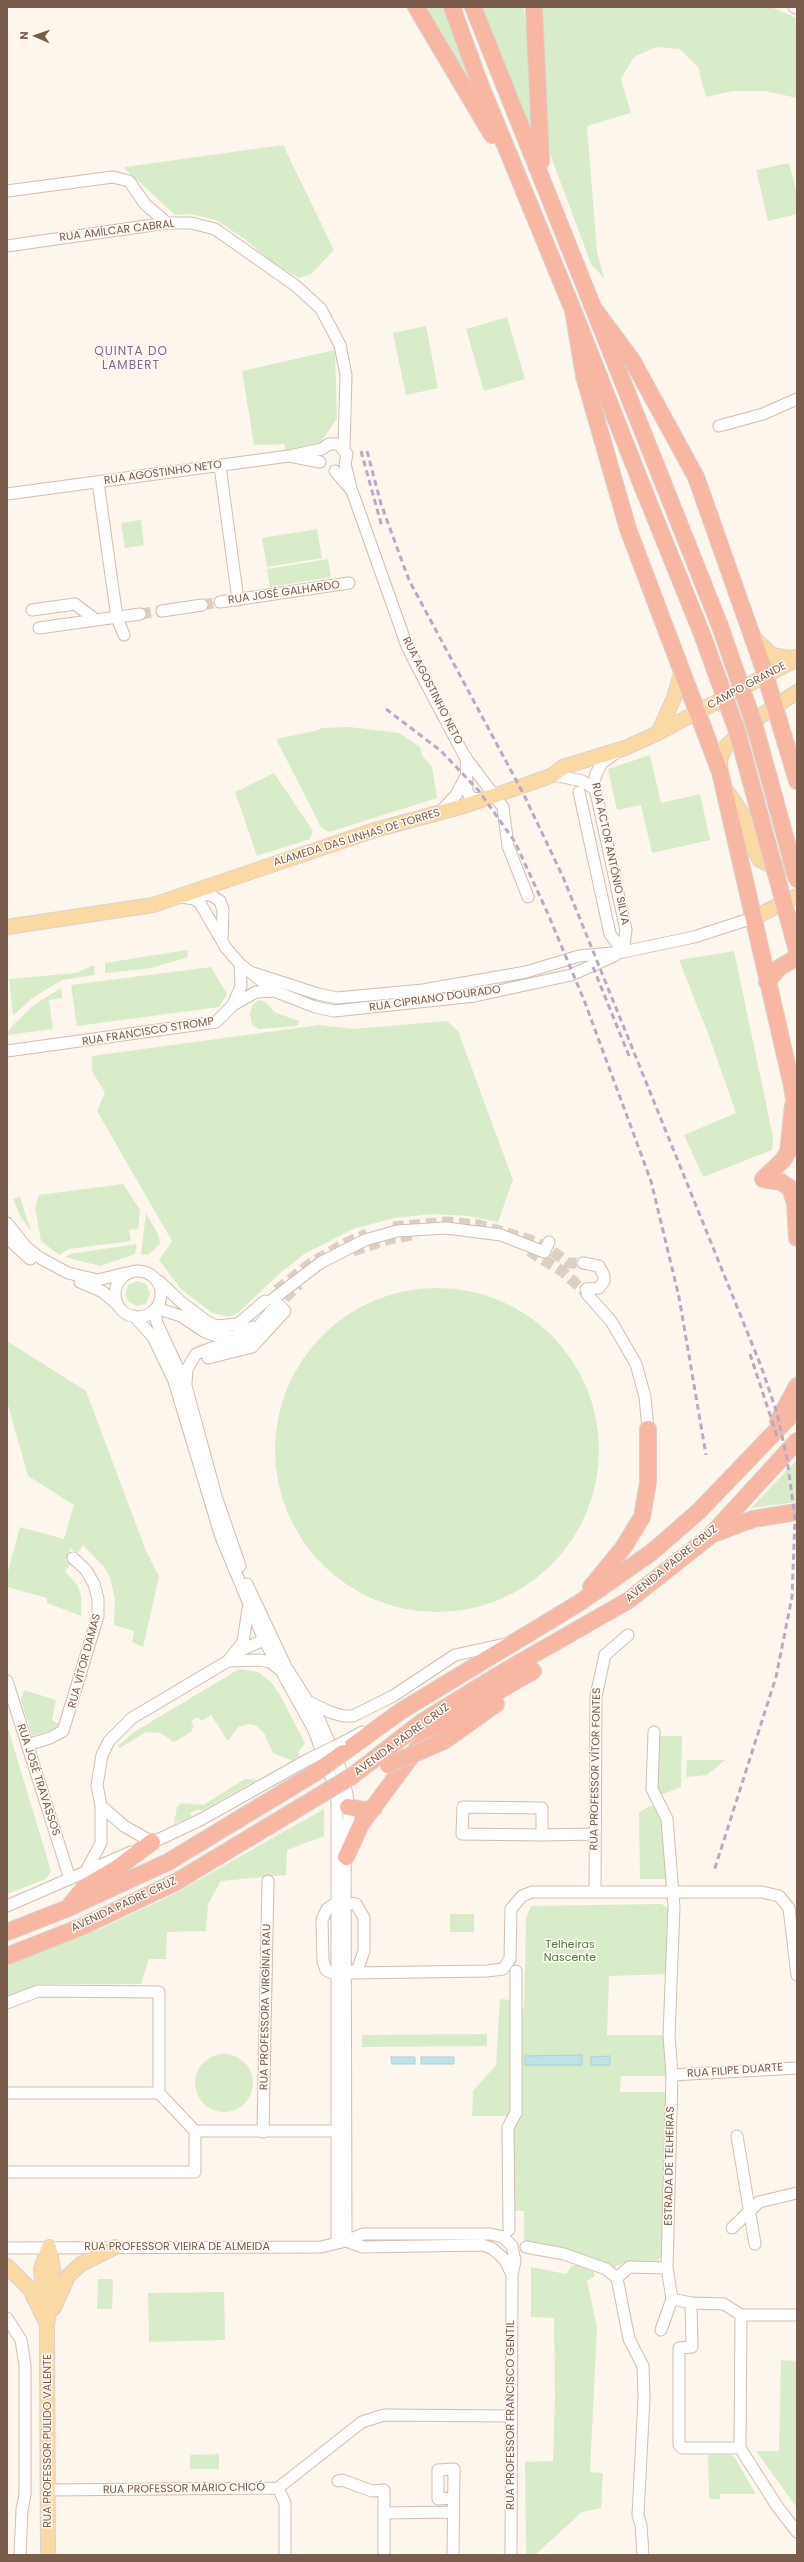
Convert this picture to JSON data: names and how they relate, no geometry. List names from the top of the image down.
{
  "streets": {
    "highway": ["AVENIDA PADRE CRUZ"],
    "main road": ["CAMPO GRANDE", "ALAMEDA DAS LINHAS DE TORRES", "RUA PROFESSOR PULIDO VALENTE"],
    "street": [
      "RUA AMÍLCAR CABRAL",
      "RUA AGOSTINHO NETO",
      "RUA JOSÉ GALHARDO",
      "RUA ACTOR ANTÓNIO SILVA",
      "RUA CIPRIANO DOURADO",
      "RUA FRANCISCO STROMP",
      "RUA VÍTOR DAMAS",
      "RUA PROFESSOR VÍTOR FONTES",
      "RUA JOSÉ TRAVASSOS",
      "RUA PROFESSORA VIRGÍNIA RAU",
      "RUA FILIPE DUARTE",
      "ESTRADA DE TELHEIRAS",
      "RUA PROFESSOR VIEIRA DE ALMEIDA",
      "RUA PROFESSOR FRANCISCO GENTIL",
      "RUA PROFESSOR MÁRIO CHICÓ"
    ]
  },
  "crossings": [
    ["RUA AMÍLCAR CABRAL", "RUA AGOSTINHO NETO"],
    ["RUA AGOSTINHO NETO", "ALAMEDA DAS LINHAS DE TORRES"],
    ["CAMPO GRANDE", "ALAMEDA DAS LINHAS DE TORRES"],
    ["ALAMEDA DAS LINHAS DE TORRES", "RUA ACTOR ANTÓNIO SILVA"],
    ["RUA ACTOR ANTÓNIO SILVA", "RUA CIPRIANO DOURADO"],
    ["RUA CIPRIANO DOURADO", "RUA FRANCISCO STROMP"],
    ["AVENIDA PADRE CRUZ", "RUA JOSÉ TRAVASSOS"],
    ["RUA VÍTOR DAMAS", "RUA JOSÉ TRAVASSOS"],
    ["RUA FILIPE DUARTE", "ESTRADA DE TELHEIRAS"],
    ["RUA PROFESSOR VIEIRA DE ALMEIDA", "RUA PROFESSOR FRANCISCO GENTIL"],
    ["RUA PROFESSOR VIEIRA DE ALMEIDA", "RUA PROFESSOR PULIDO VALENTE"],
    ["RUA PROFESSOR FRANCISCO GENTIL", "RUA PROFESSOR MÁRIO CHICÓ"],
    ["RUA PROFESSOR PULIDO VALENTE", "RUA PROFESSOR MÁRIO CHICÓ"]
  ],
  "districts": ["QUINTA DO LAMBERT"],
  "parks": ["Telheiras Nascente"],
  "north": "left"
}
